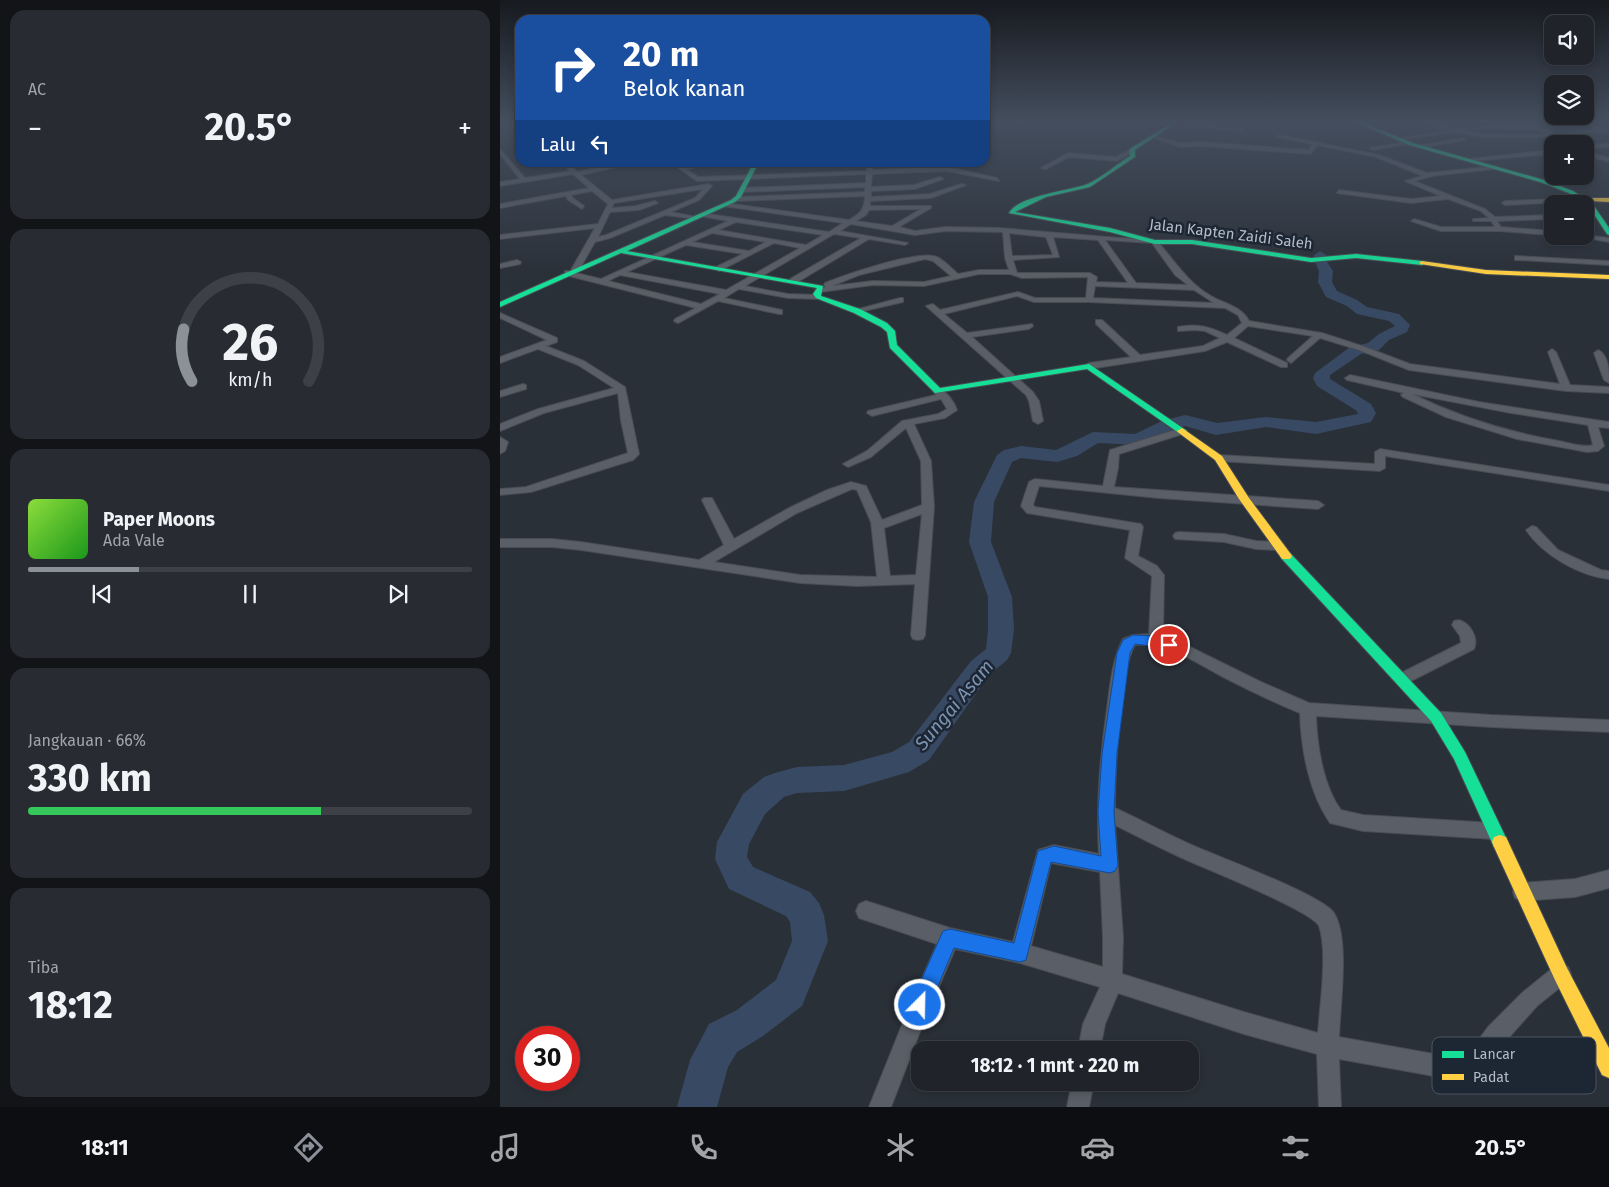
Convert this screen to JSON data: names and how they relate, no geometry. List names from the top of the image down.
{
  "streets": {
    "main road": ["Jalan Kapten Zaidi Saleh"]
  },
  "water": ["Sungai Asam"],
  "legend": ["Lancar", "Padat"],
  "page": {
    "tile": [
      "AC",
      ["Jangkauan · 66%", "330 km"],
      ["Tiba", "18:12"]
    ],
    "map_buttons": ["+", "−"],
    "turn": ["20 m", "Belok kanan"],
    "heat": ["−", "20.5°", "+"],
    "then": "Lalu",
    "song": ["Paper Moons", "Ada Vale"],
    "limit": "30",
    "trip": "18:12 · 1 mnt · 220 m",
    "tabs": ["18:11", "20.5°"],
    "gauge": ["26", "km/h"]
  }
}
